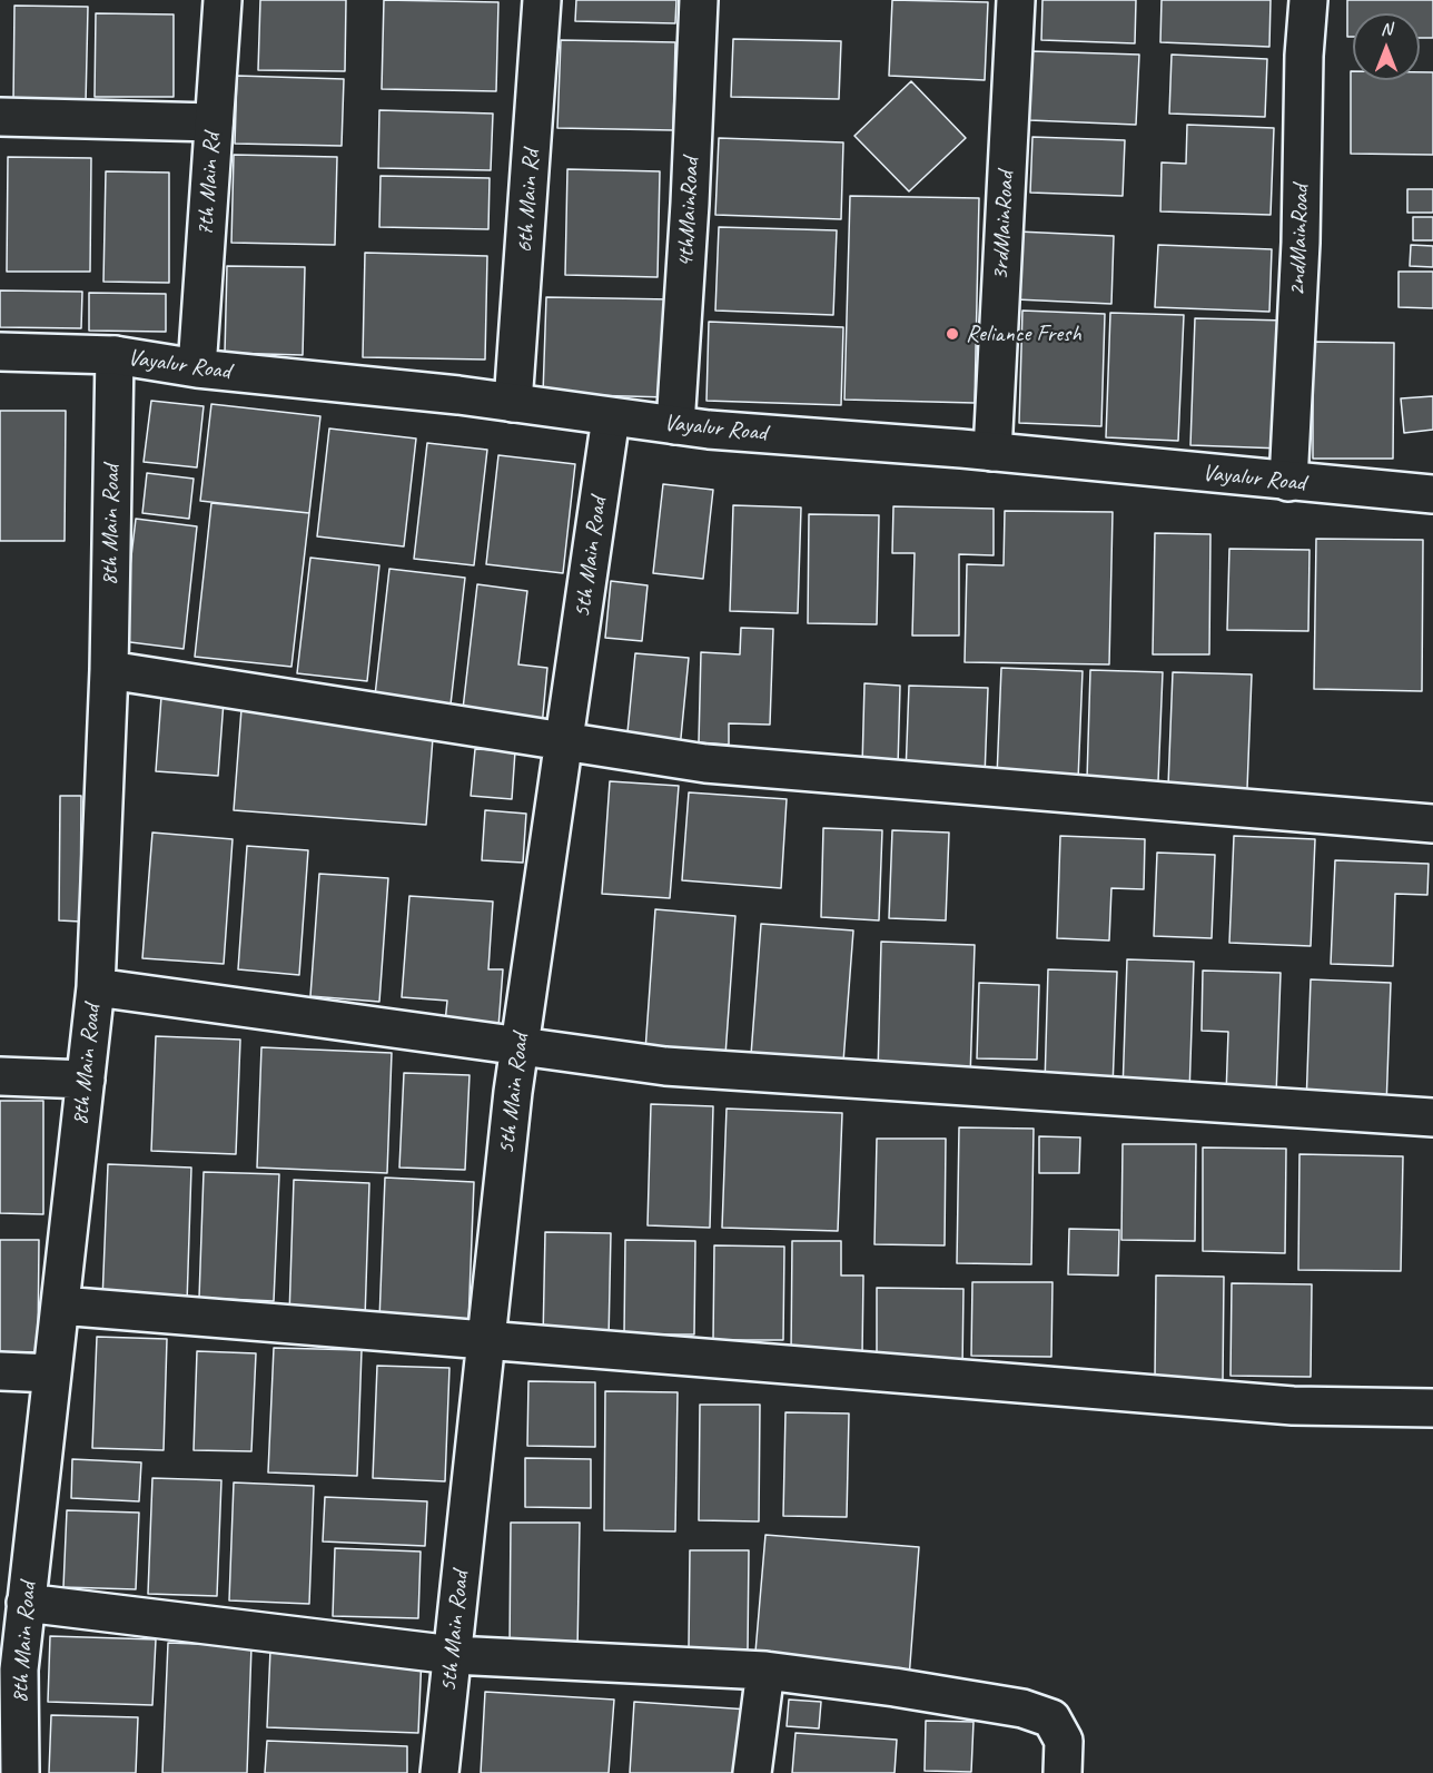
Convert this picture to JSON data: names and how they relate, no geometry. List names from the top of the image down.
{
  "streets": {
    "street": [
      "7th Main Rd",
      "6th Main Rd",
      "4thMainRoad",
      "3rdMainRoad",
      "2ndMainRoad",
      "Vayalur Road",
      "8th Main Road",
      "5th Main Road"
    ]
  },
  "crossings": [
    ["7th Main Rd", "Vayalur Road"],
    ["6th Main Rd", "Vayalur Road"],
    ["4thMainRoad", "Vayalur Road"],
    ["3rdMainRoad", "Vayalur Road"],
    ["2ndMainRoad", "Vayalur Road"],
    ["Vayalur Road", "8th Main Road"],
    ["Vayalur Road", "5th Main Road"]
  ],
  "places": ["Reliance Fresh"],
  "north": "top"
}
